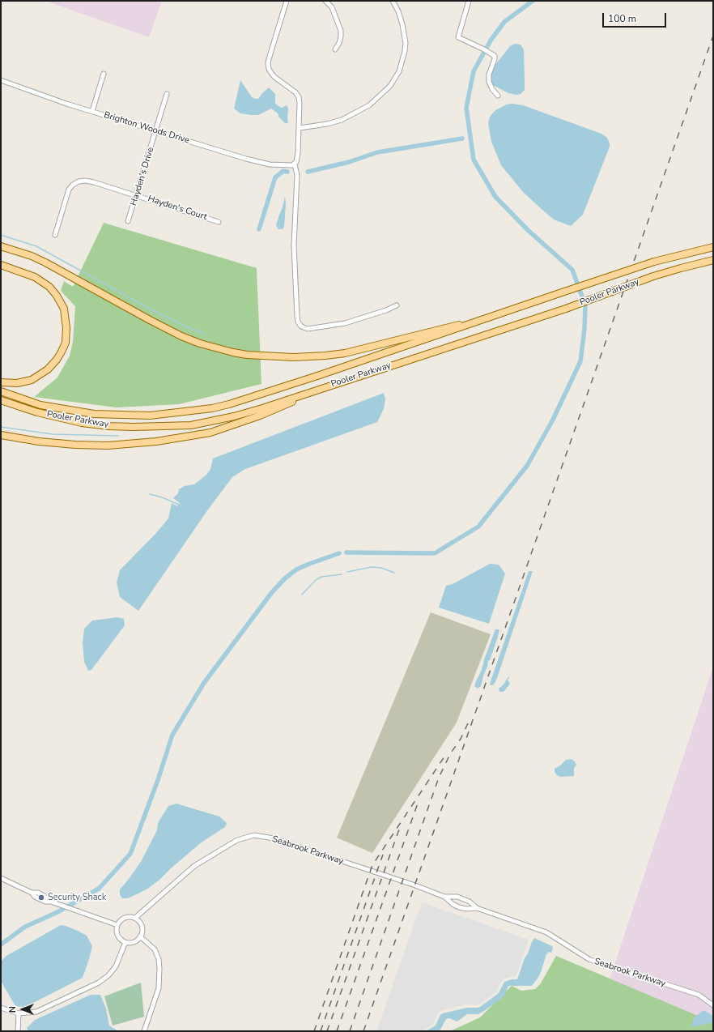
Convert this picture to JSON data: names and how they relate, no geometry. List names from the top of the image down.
{
  "streets": {
    "main road": ["Pooler Parkway"],
    "street": [
      "Brighton Woods Drive",
      "Hayden's Drive",
      "Hayden's Court",
      "Seabrook Parkway"
    ]
  },
  "crossings": [
    ["Brighton Woods Drive", "Hayden's Drive"],
    ["Hayden's Drive", "Hayden's Court"]
  ],
  "places": ["Security Shack"],
  "scale_bar": "100 m",
  "north": "left"
}
